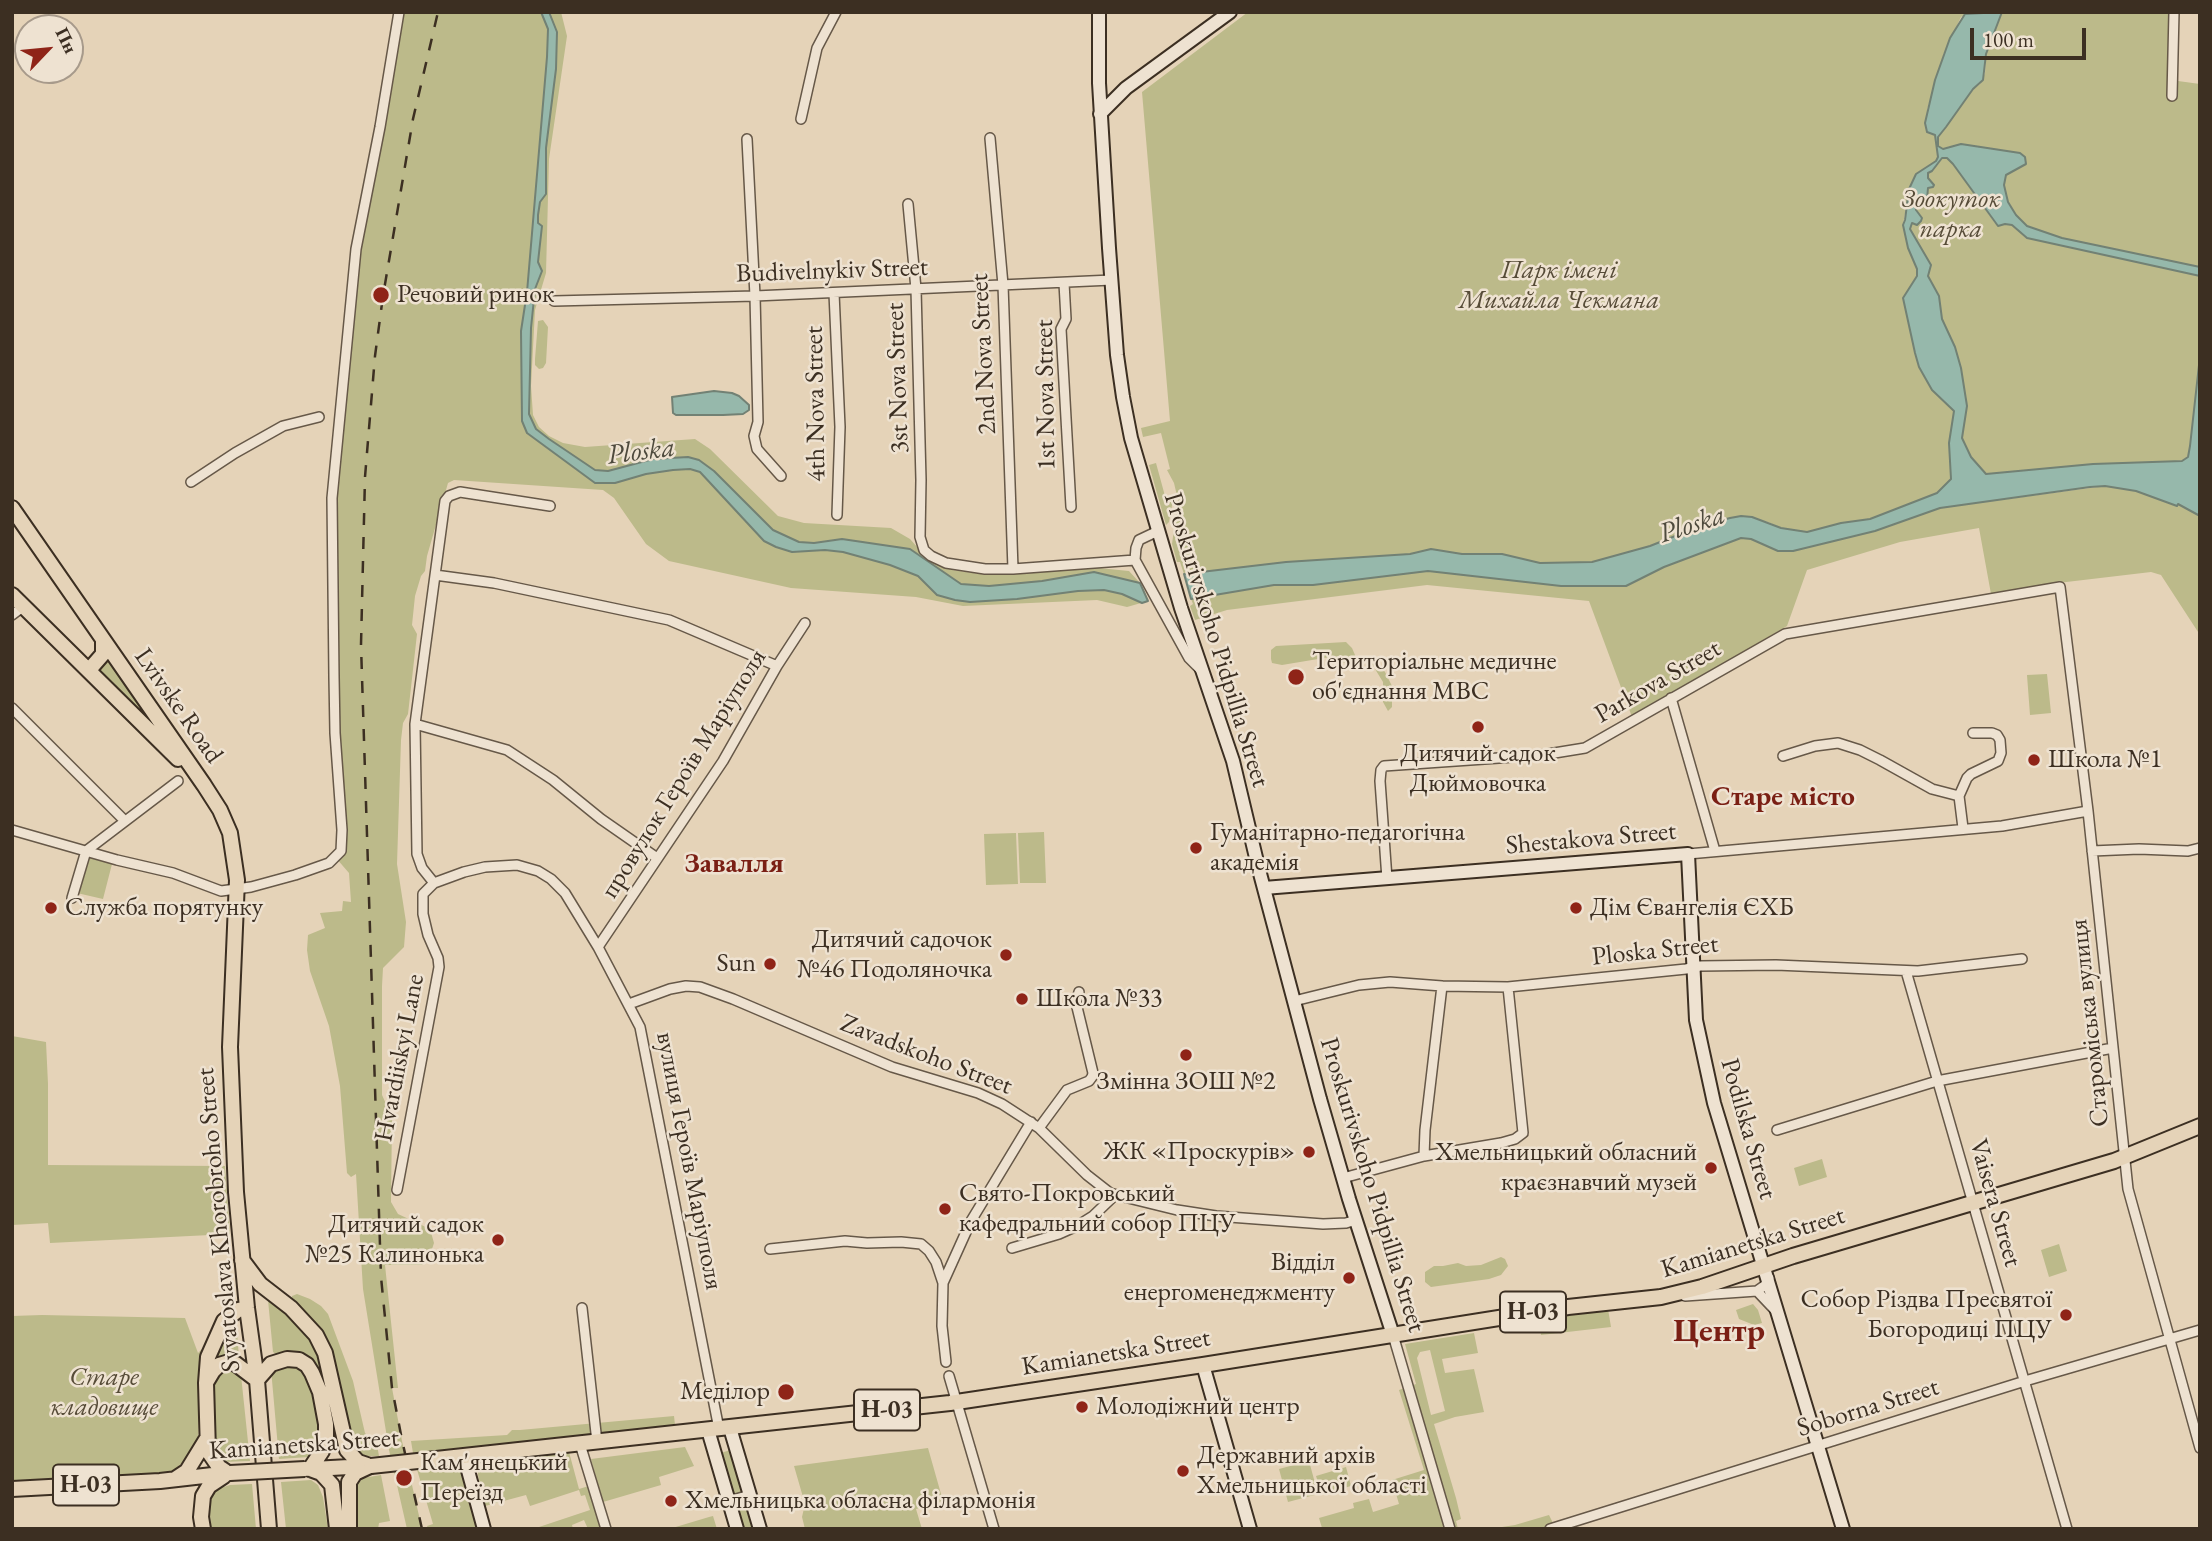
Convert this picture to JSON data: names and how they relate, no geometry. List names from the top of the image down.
{
  "streets": {
    "main road": [
      "Lvivske Road",
      "Svyatoslava Khorobroho Street",
      "Kamianetska Street",
      "Н-03"
    ],
    "street": [
      "Budivelnykiv Street",
      "2nd Nova Street",
      "3st Nova Street",
      "1st Nova Street",
      "4th Nova Street",
      "Proskurivskoho Pidpillia Street",
      "Parkova Street",
      "провулок Героїв Маріуполя",
      "Shestakova Street",
      "Ploska Street",
      "Староміська вулиця",
      "Zavadskoho Street",
      "Hvardiiskyi Lane",
      "Podilska Street",
      "вулиця Героїв Маріуполя",
      "Vaisera Street",
      "Soborna Street"
    ]
  },
  "crossings": [
    ["Budivelnykiv Street", "2nd Nova Street"],
    ["Budivelnykiv Street", "3st Nova Street"],
    ["Budivelnykiv Street", "1st Nova Street"],
    ["Budivelnykiv Street", "4th Nova Street"],
    ["Budivelnykiv Street", "Proskurivskoho Pidpillia Street"],
    ["2nd Nova Street", "3st Nova Street"],
    ["Proskurivskoho Pidpillia Street", "Shestakova Street"],
    ["Proskurivskoho Pidpillia Street", "Ploska Street"],
    ["Proskurivskoho Pidpillia Street", "Zavadskoho Street"],
    ["Proskurivskoho Pidpillia Street", "Kamianetska Street"],
    ["Parkova Street", "Shestakova Street"],
    ["Parkova Street", "Староміська вулиця"],
    ["Lvivske Road", "Svyatoslava Khorobroho Street"],
    ["провулок Героїв Маріуполя", "вулиця Героїв Маріуполя"],
    ["Shestakova Street", "Староміська вулиця"],
    ["Shestakova Street", "Podilska Street"],
    ["Ploska Street", "Podilska Street"],
    ["Ploska Street", "Vaisera Street"],
    ["Староміська вулиця", "Kamianetska Street"],
    ["Староміська вулиця", "Soborna Street"],
    ["Zavadskoho Street", "вулиця Героїв Маріуполя"],
    ["Hvardiiskyi Lane", "вулиця Героїв Маріуполя"],
    ["Podilska Street", "Kamianetska Street"],
    ["Podilska Street", "Soborna Street"],
    ["вулиця Героїв Маріуполя", "Kamianetska Street"],
    ["Vaisera Street", "Kamianetska Street"],
    ["Vaisera Street", "Soborna Street"]
  ],
  "districts": ["Старе місто", "Завалля", "Центр"],
  "water": ["Ploska"],
  "parks": ["Зоокуток парка", "Парк імені Михайла Чекмана", "Старе кладовище"],
  "places": [
    "Речовий ринок",
    "Територіальне медичне об'єднання МВС",
    "Дитячий садок Дюймовочка",
    "Школа №1",
    "Гуманітарно-педагогічна академія",
    "Служба порятунку",
    "Дім Євангелія ЄХБ",
    "Дитячий садочок №46 Подоляночка",
    "Sun",
    "Школа №33",
    "Змінна ЗОШ №2",
    "ЖК «Проскурів»",
    "Хмельницький обласний краєзнавчий музей",
    "Свято-Покровський кафедральний собор ПЦУ",
    "Дитячий садок №25 Калинонька",
    "Відділ енергоменеджменту",
    "Собор Різдва Пресвятої Богородиці ПЦУ",
    "Меділор",
    "Молодіжний центр",
    "Державний архів Хмельницької області",
    "Кам'янецький Переїзд",
    "Хмельницька обласна філармонія"
  ],
  "scale_bar": "100 m",
  "north": "top right"
}
